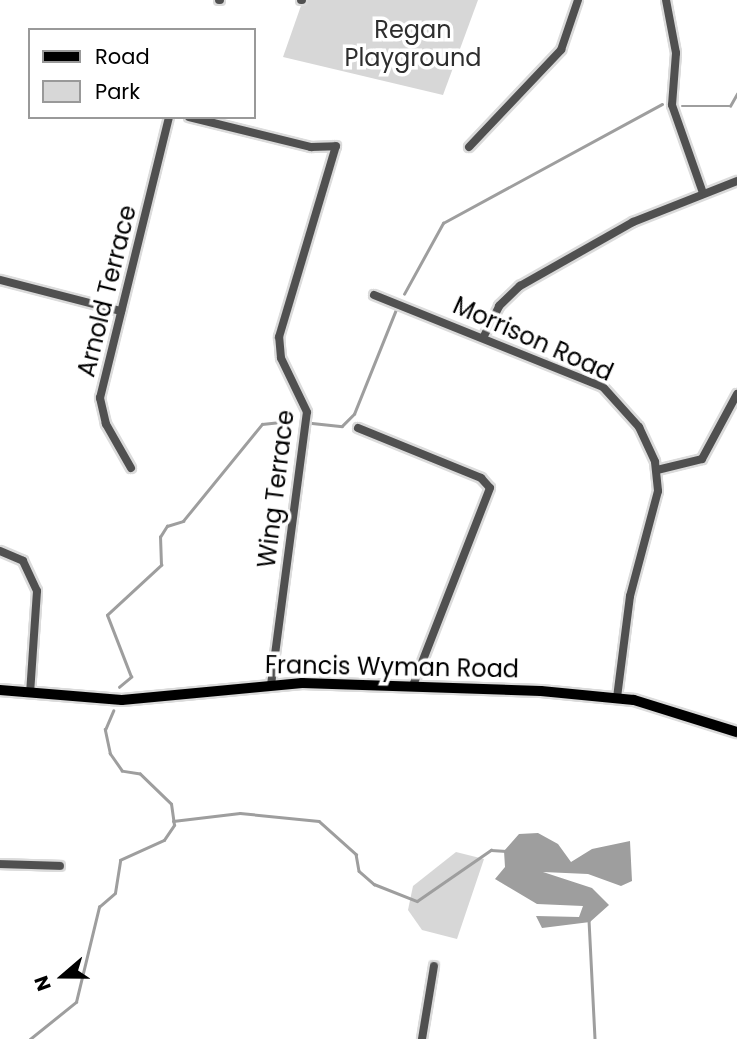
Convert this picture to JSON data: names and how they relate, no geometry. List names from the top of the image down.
{
  "streets": {
    "main road": ["Francis Wyman Road"],
    "street": ["Arnold Terrace", "Morrison Road", "Wing Terrace"]
  },
  "crossings": [
    ["Morrison Road", "Francis Wyman Road"],
    ["Wing Terrace", "Francis Wyman Road"]
  ],
  "parks": ["Regan Playground"],
  "legend": ["Road", "Park"],
  "north": "left"
}
